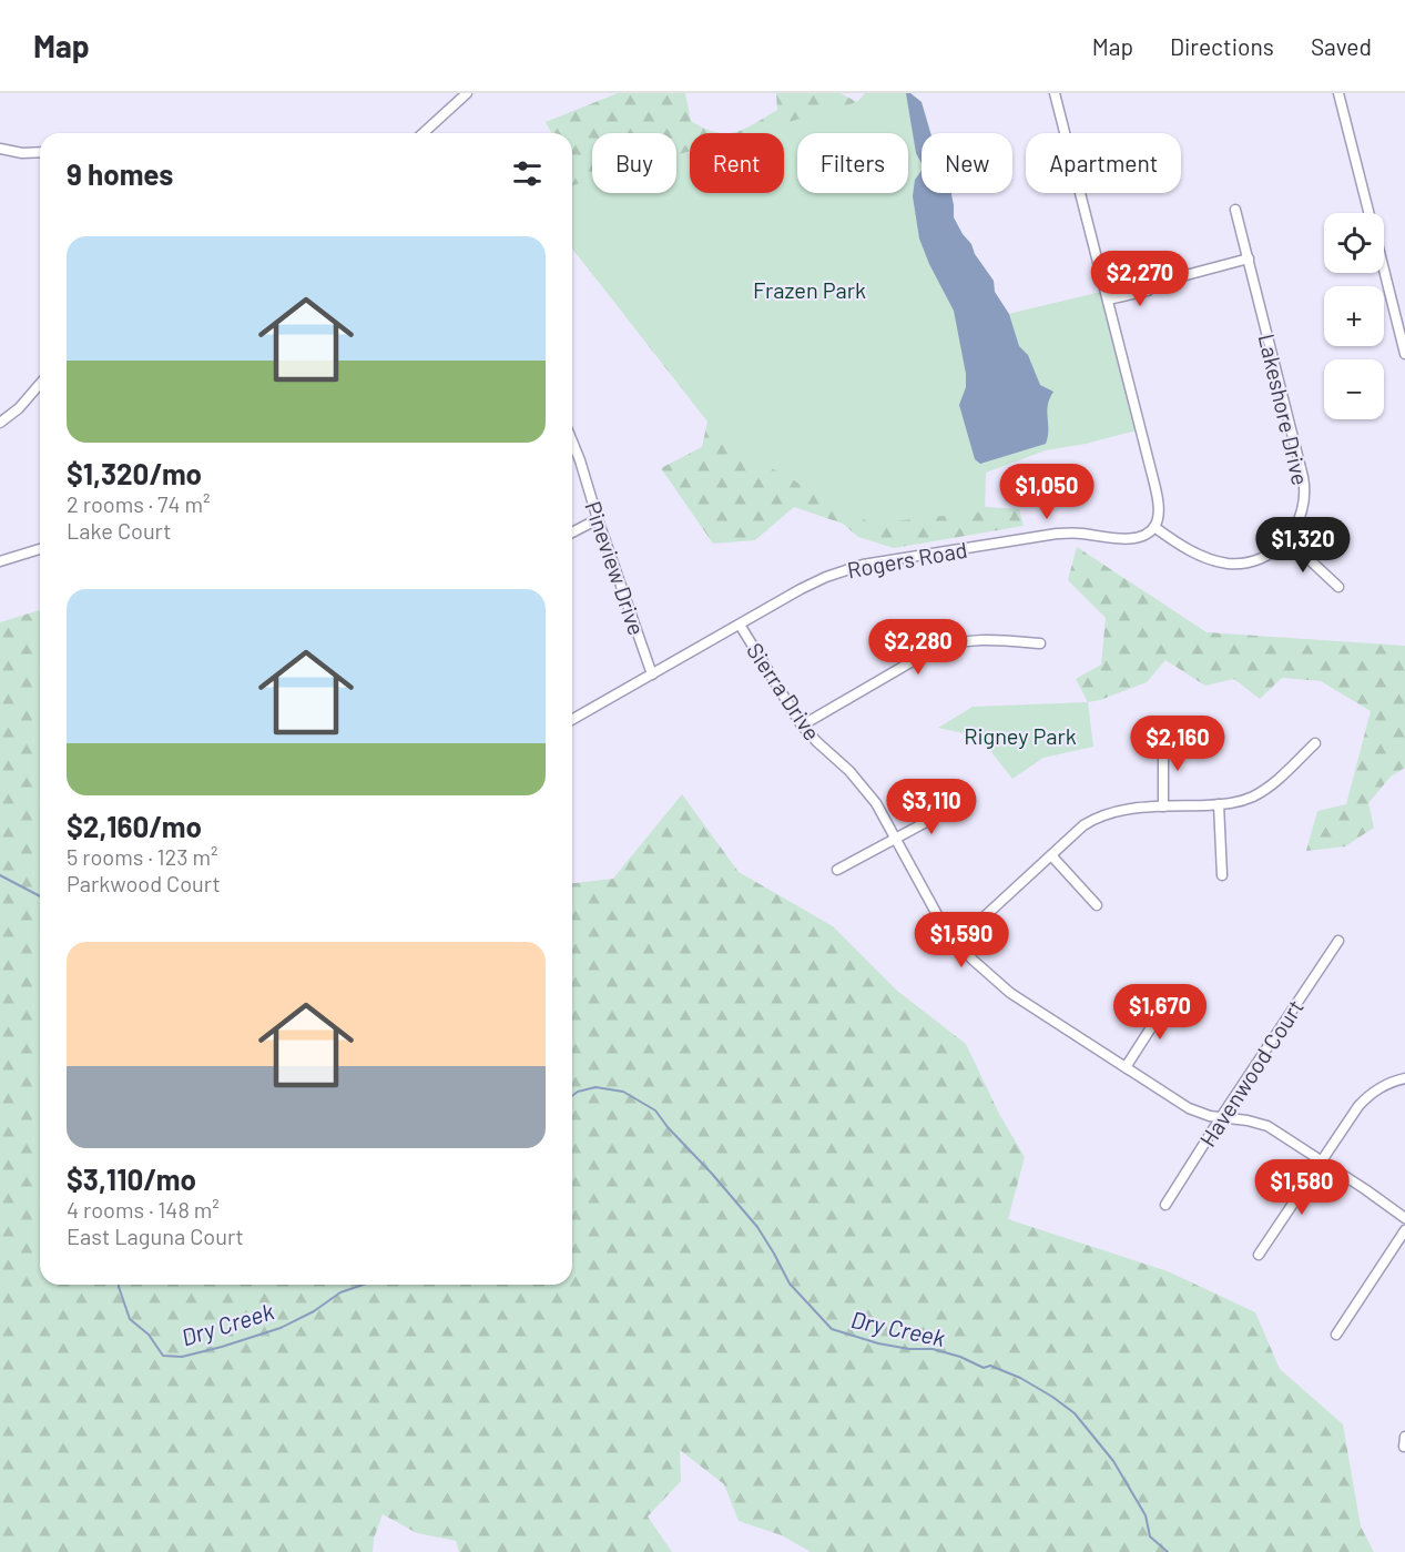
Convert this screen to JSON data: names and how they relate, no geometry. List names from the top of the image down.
{
  "streets": {
    "street": [
      "Lakeshore Drive",
      "Rogers Road",
      "Pineview Drive",
      "Sierra Drive",
      "Havenwood Court"
    ]
  },
  "crossings": [
    ["Rogers Road", "Pineview Drive"],
    ["Rogers Road", "Sierra Drive"],
    ["Sierra Drive", "Havenwood Court"]
  ],
  "water": ["Dry Creek"],
  "parks": ["Frazen Park", "Rigney Park"],
  "page": {
    "header": "Map",
    "nav": ["Map", "Directions", "Saved"],
    "chip": [
      "Buy",
      "Rent",
      "Filters",
      "New",
      "Apartment"
    ],
    "heading": "9 homes",
    "map_buttons": ["+", "−"],
    "list": [
      {
        "name": "$1,320/mo",
        "note": "2 rooms · 74 m² · Lake Court"
      },
      {
        "name": "$2,160/mo",
        "note": "5 rooms · 123 m² · Parkwood Court"
      },
      {
        "name": "$3,110/mo",
        "note": "4 rooms · 148 m² · East Laguna Court"
      }
    ],
    "price": [
      "$2,270",
      "$1,050",
      "$1,320",
      "$2,280",
      "$2,160",
      "$3,110",
      "$1,590",
      "$1,670",
      "$1,580"
    ]
  }
}
